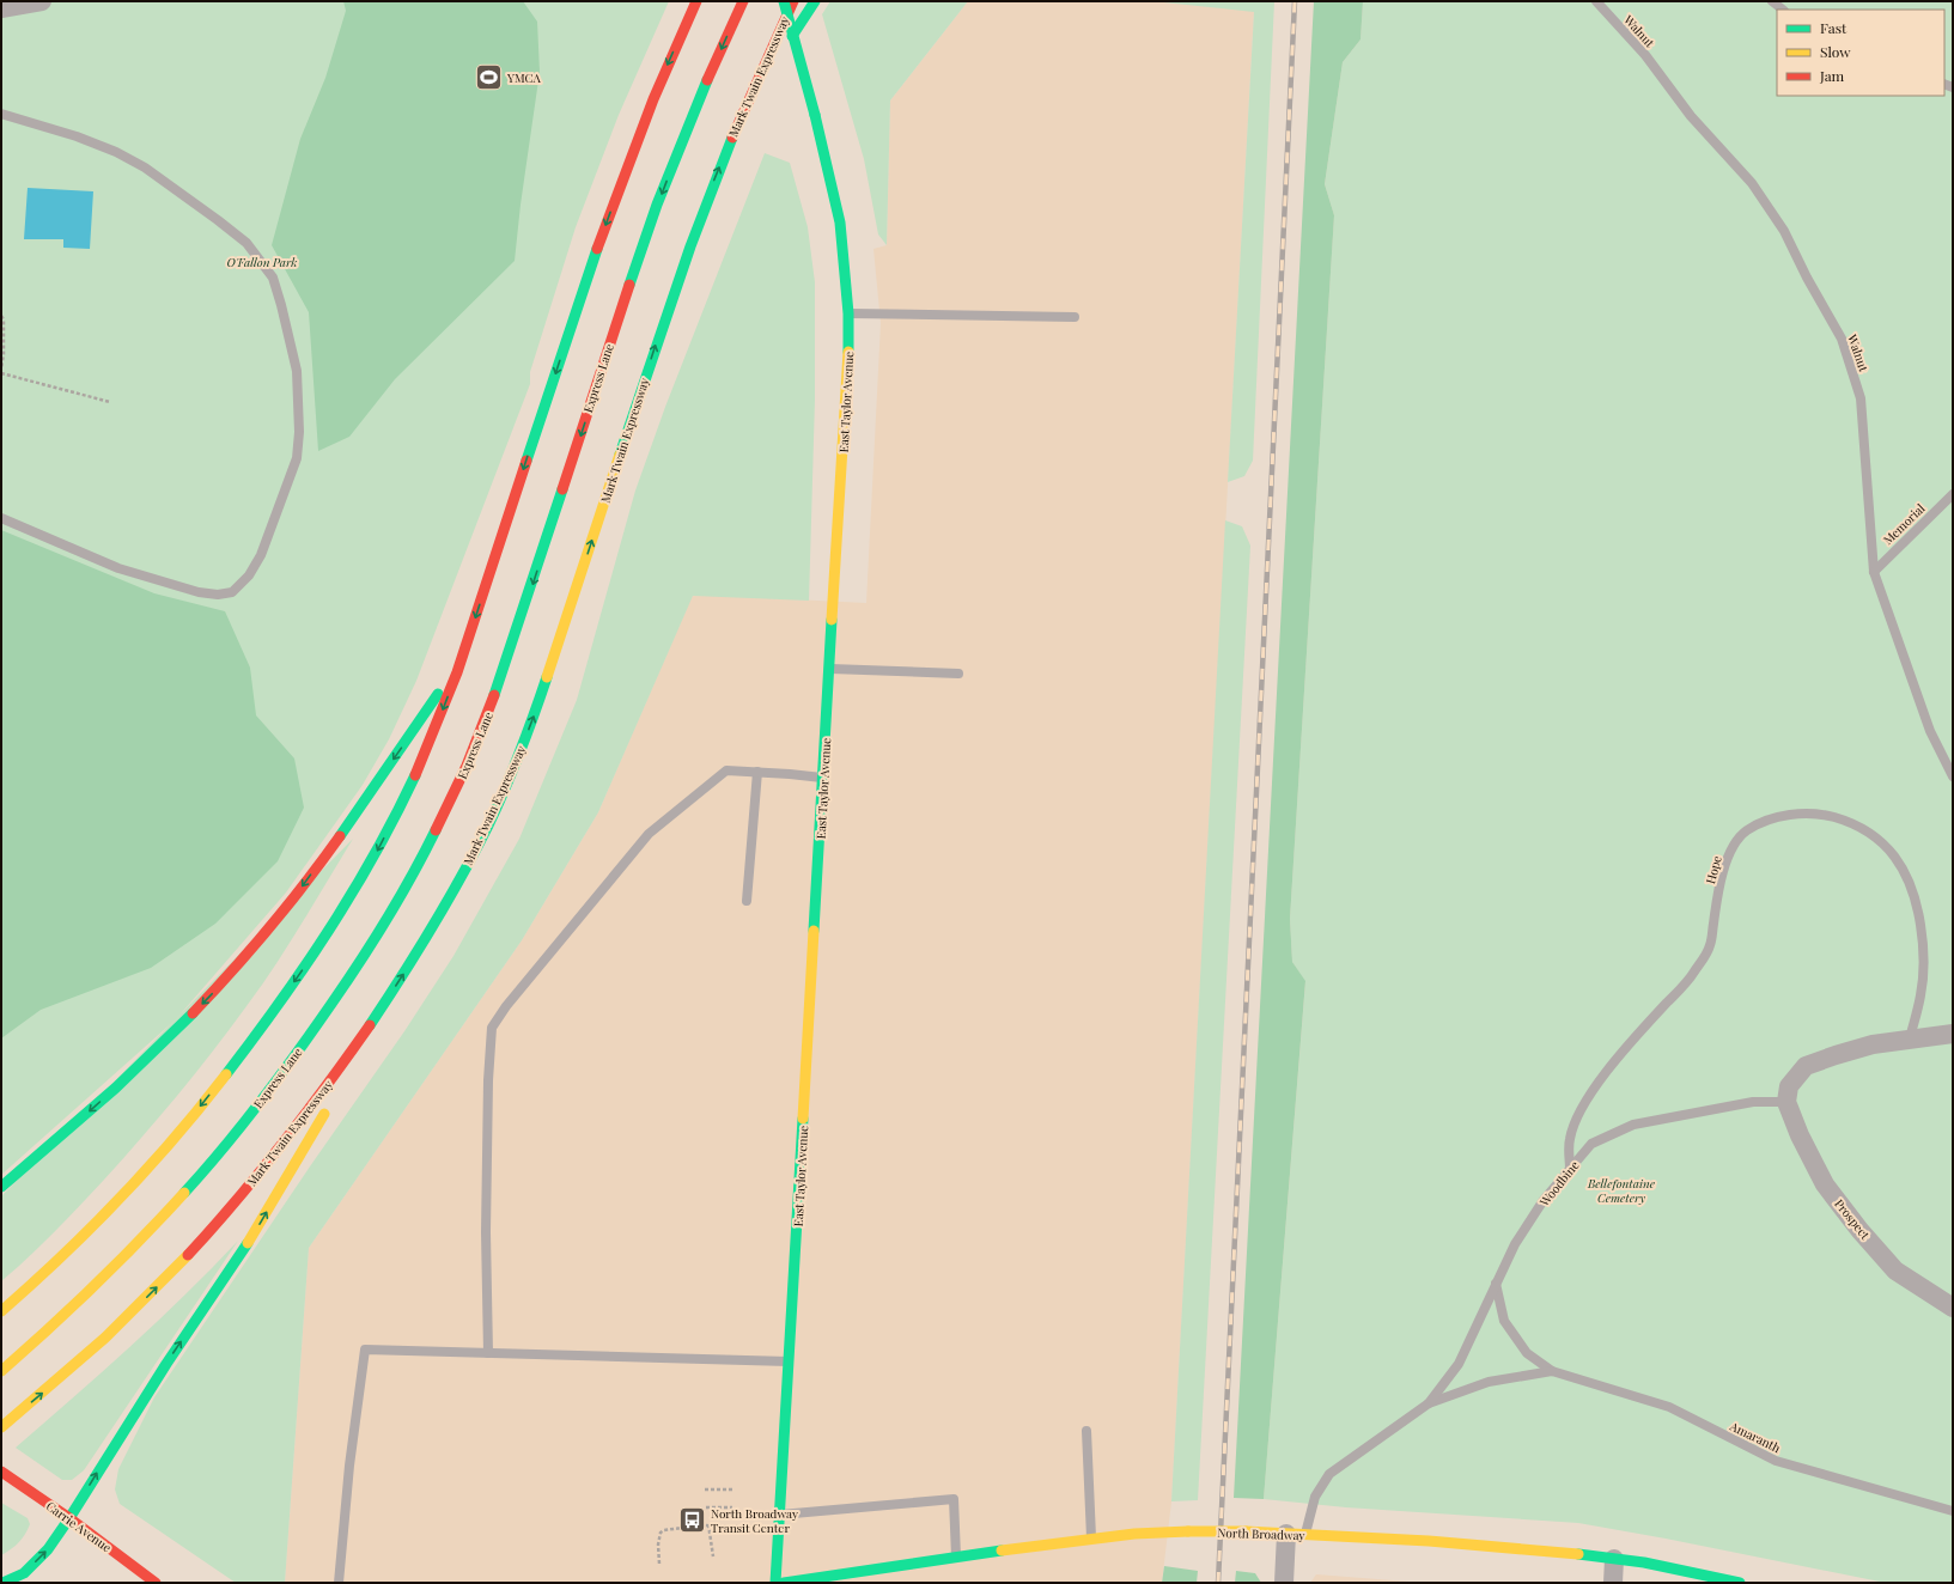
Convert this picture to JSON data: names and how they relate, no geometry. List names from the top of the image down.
{
  "streets": {
    "main road": [
      "Mark Twain Expressway",
      "Express Lane",
      "East Taylor Avenue",
      "Carrie Avenue",
      "North Broadway"
    ],
    "street": ["Prospect"],
    "lane": [
      "Walnut",
      "Memorial",
      "Hope",
      "Woodbine",
      "Amaranth"
    ]
  },
  "crossings": [
    ["Walnut", "Memorial"],
    ["Hope", "Woodbine"],
    ["Woodbine", "Prospect"],
    ["Woodbine", "Amaranth"],
    ["Woodbine", "North Broadway"]
  ],
  "parks": ["O'Fallon Park", "Bellefontaine Cemetery"],
  "places": {
    "sports": ["YMCA"],
    "bus stop": ["North Broadway Transit Center"]
  },
  "legend": ["Fast", "Slow", "Jam"]
}
